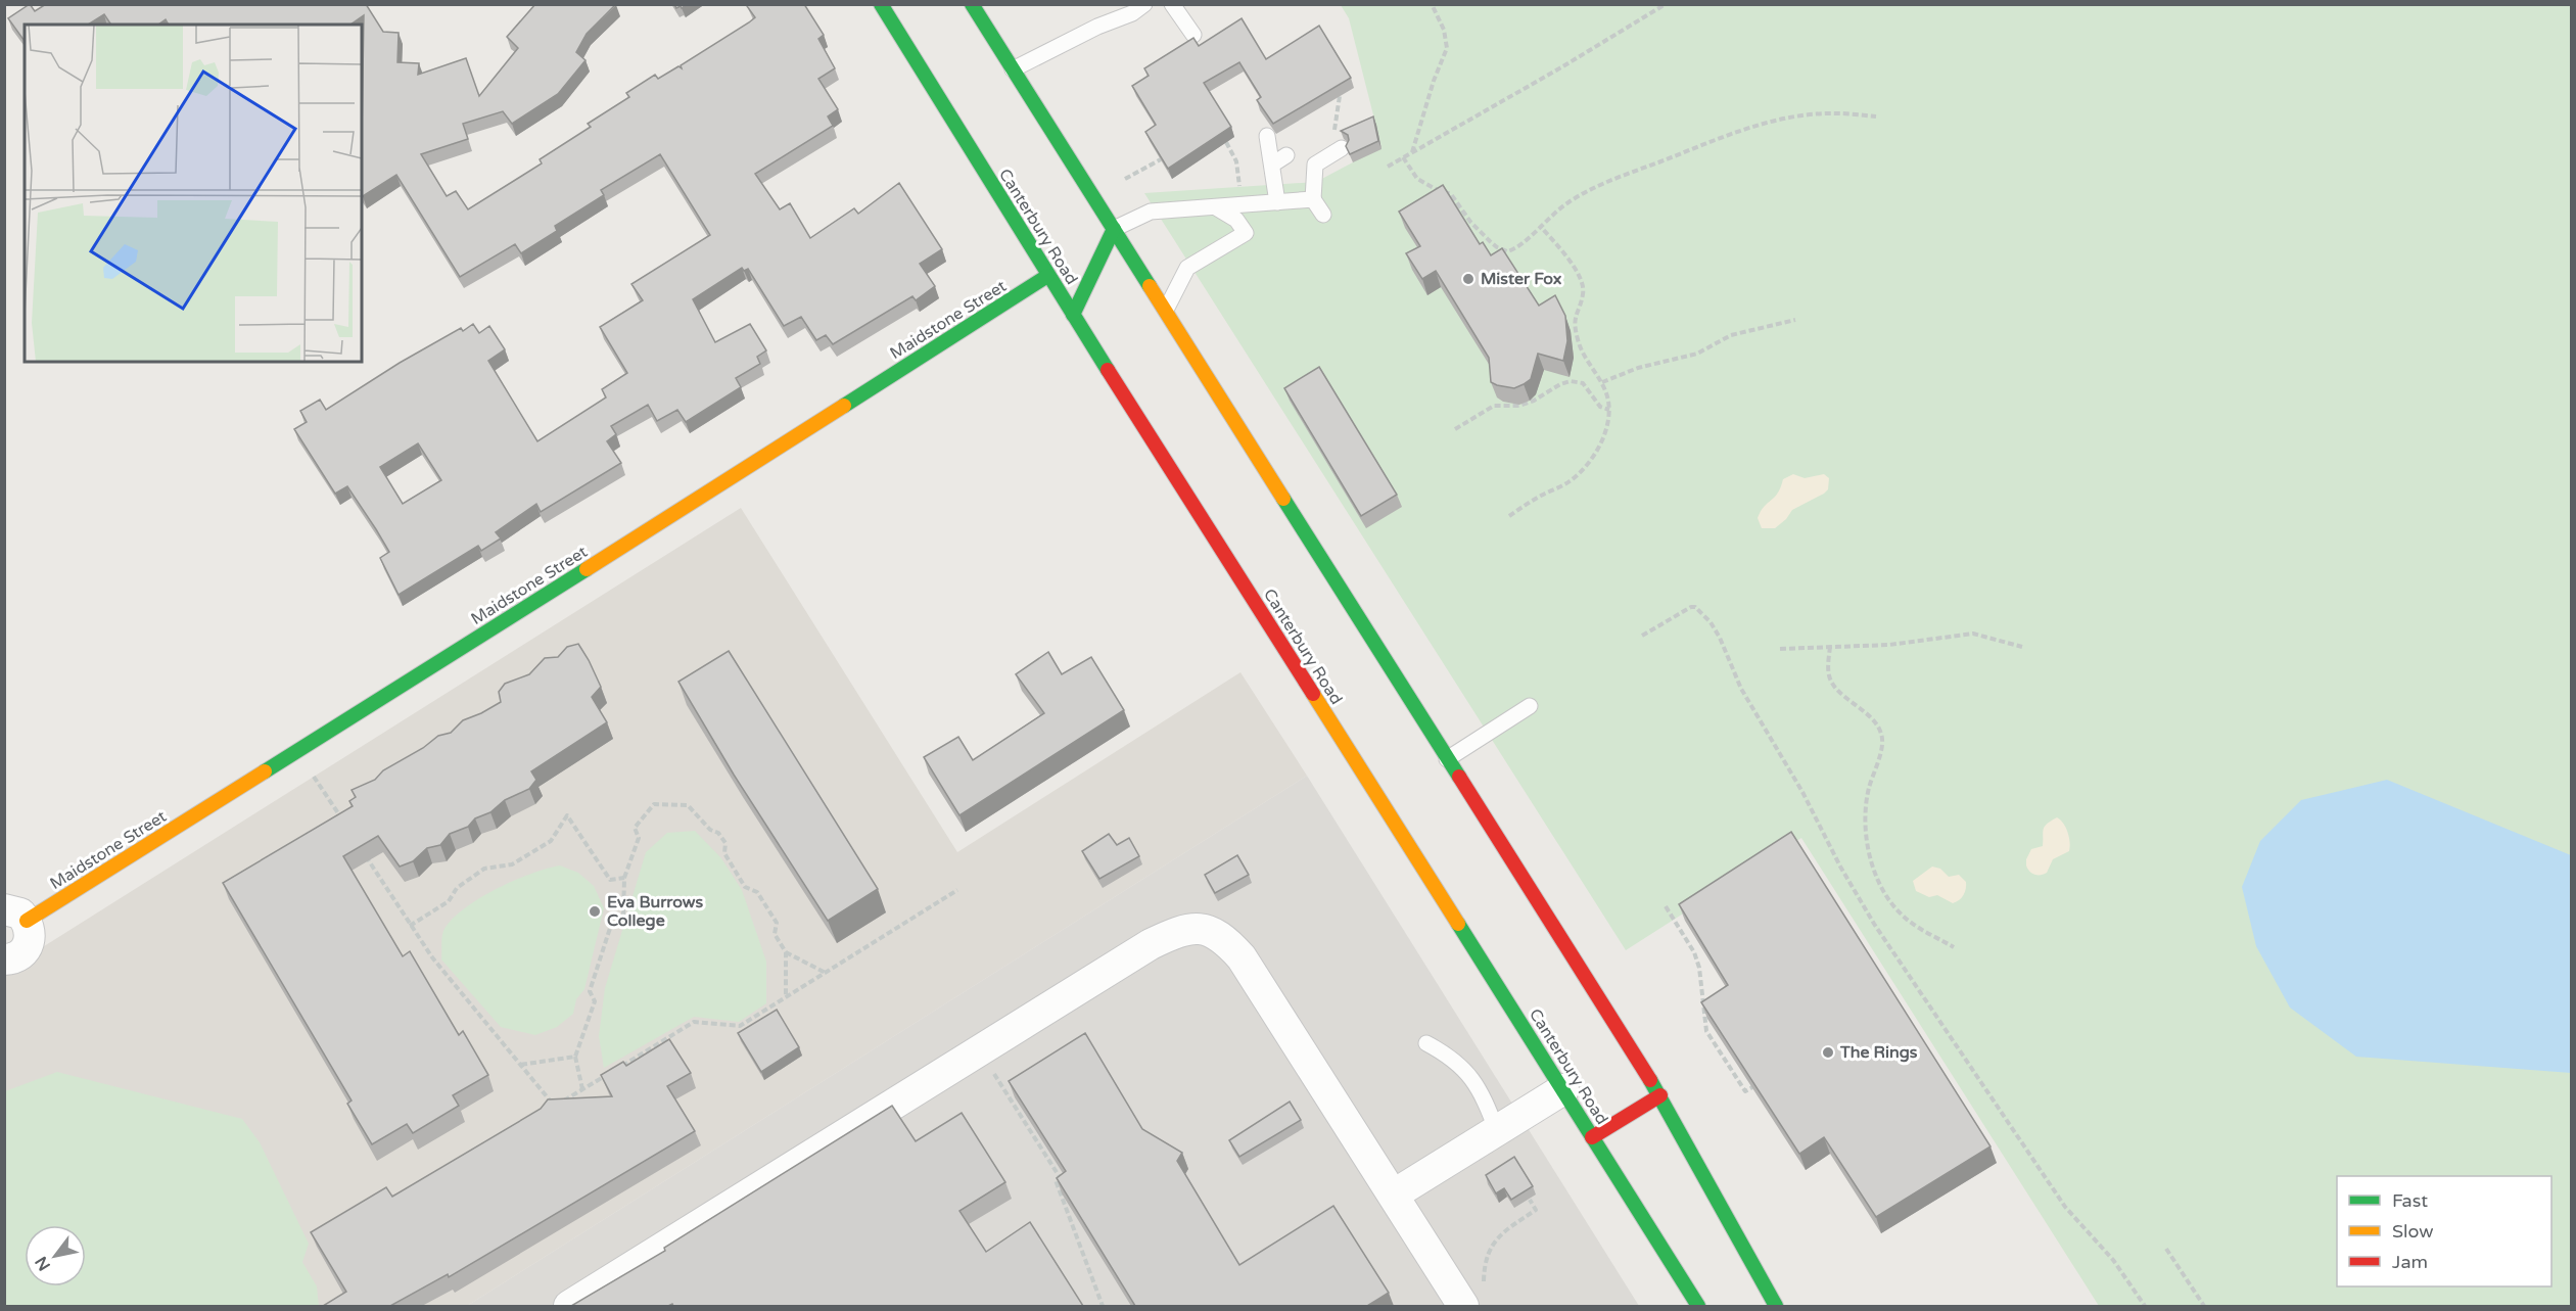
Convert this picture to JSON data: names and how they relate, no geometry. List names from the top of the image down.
{
  "streets": {
    "main road": ["Canterbury Road", "Maidstone Street"]
  },
  "crossings": [
    ["Canterbury Road", "Maidstone Street"]
  ],
  "places": ["Mister Fox", "Eva Burrows College", "The Rings"],
  "legend": ["Fast", "Slow", "Jam"],
  "north": "bottom left"
}
